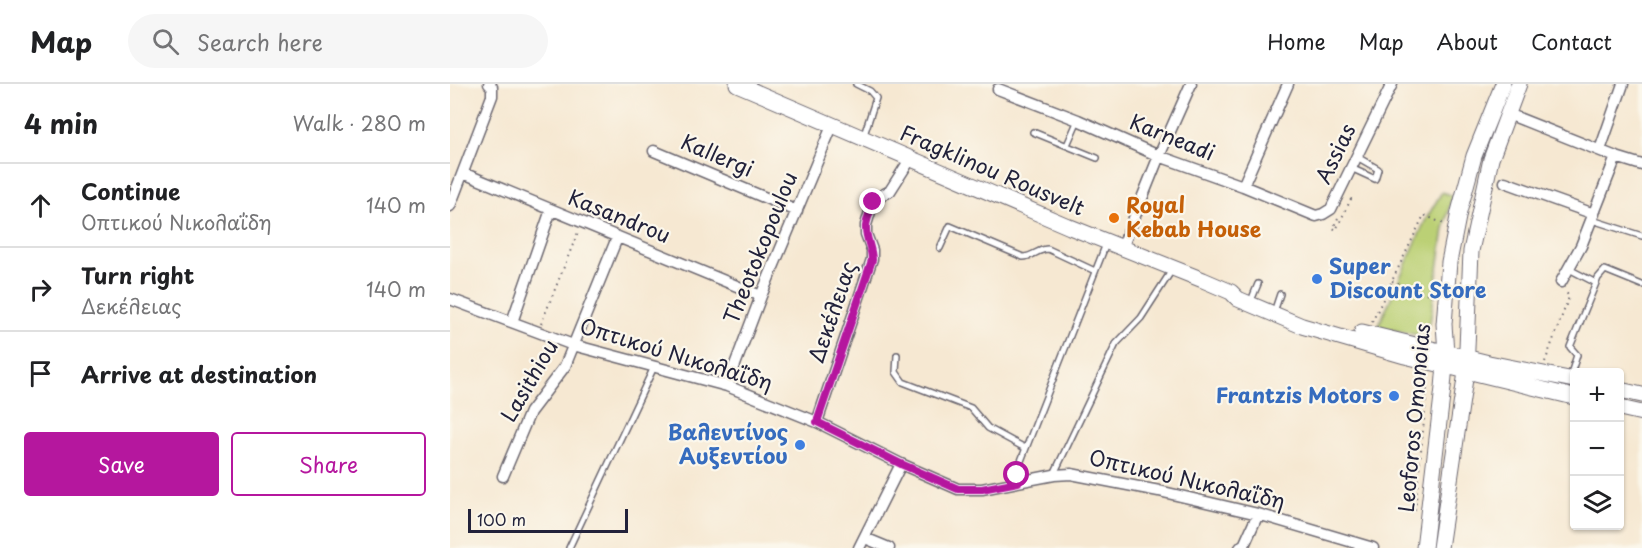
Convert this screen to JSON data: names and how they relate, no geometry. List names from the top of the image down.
{
  "streets": {
    "main road": ["Fragklinou Rousvelt", "Leoforos Omonoias"],
    "street": [
      "Karneadi",
      "Assias",
      "Kallergi",
      "Kasandrou",
      "Theotokopoulou",
      "Δεκέλειας",
      "Οπτικού Νικολαΐδη",
      "Lasithiou"
    ]
  },
  "crossings": [
    ["Karneadi", "Assias"],
    ["Kallergi", "Theotokopoulou"],
    ["Fragklinou Rousvelt", "Theotokopoulou"],
    ["Fragklinou Rousvelt", "Δεκέλειας"],
    ["Fragklinou Rousvelt", "Leoforos Omonoias"],
    ["Kasandrou", "Theotokopoulou"],
    ["Kasandrou", "Lasithiou"],
    ["Theotokopoulou", "Οπτικού Νικολαΐδη"],
    ["Δεκέλειας", "Οπτικού Νικολαΐδη"],
    ["Οπτικού Νικολαΐδη", "Lasithiou"]
  ],
  "places": [
    "Royal Kebab House",
    "Super Discount Store",
    "Frantzis Motors",
    "Βαλεντίνος Αυξεντίου"
  ],
  "scale_bar": "100 m",
  "page": {
    "header": "Map",
    "search": "Search here",
    "nav": [
      "Home",
      "Map",
      "About",
      "Contact"
    ],
    "heading": ["4 min", "Walk · 280 m"],
    "list": [
      ["Continue", "Οπτικού Νικολαΐδη", "140 m"],
      ["Turn right", "Δεκέλειας", "140 m"],
      "Arrive at destination"
    ],
    "map_buttons": ["+", "−"],
    "buttons": ["Save", "Share"],
    "scale": "100 m"
  }
}
